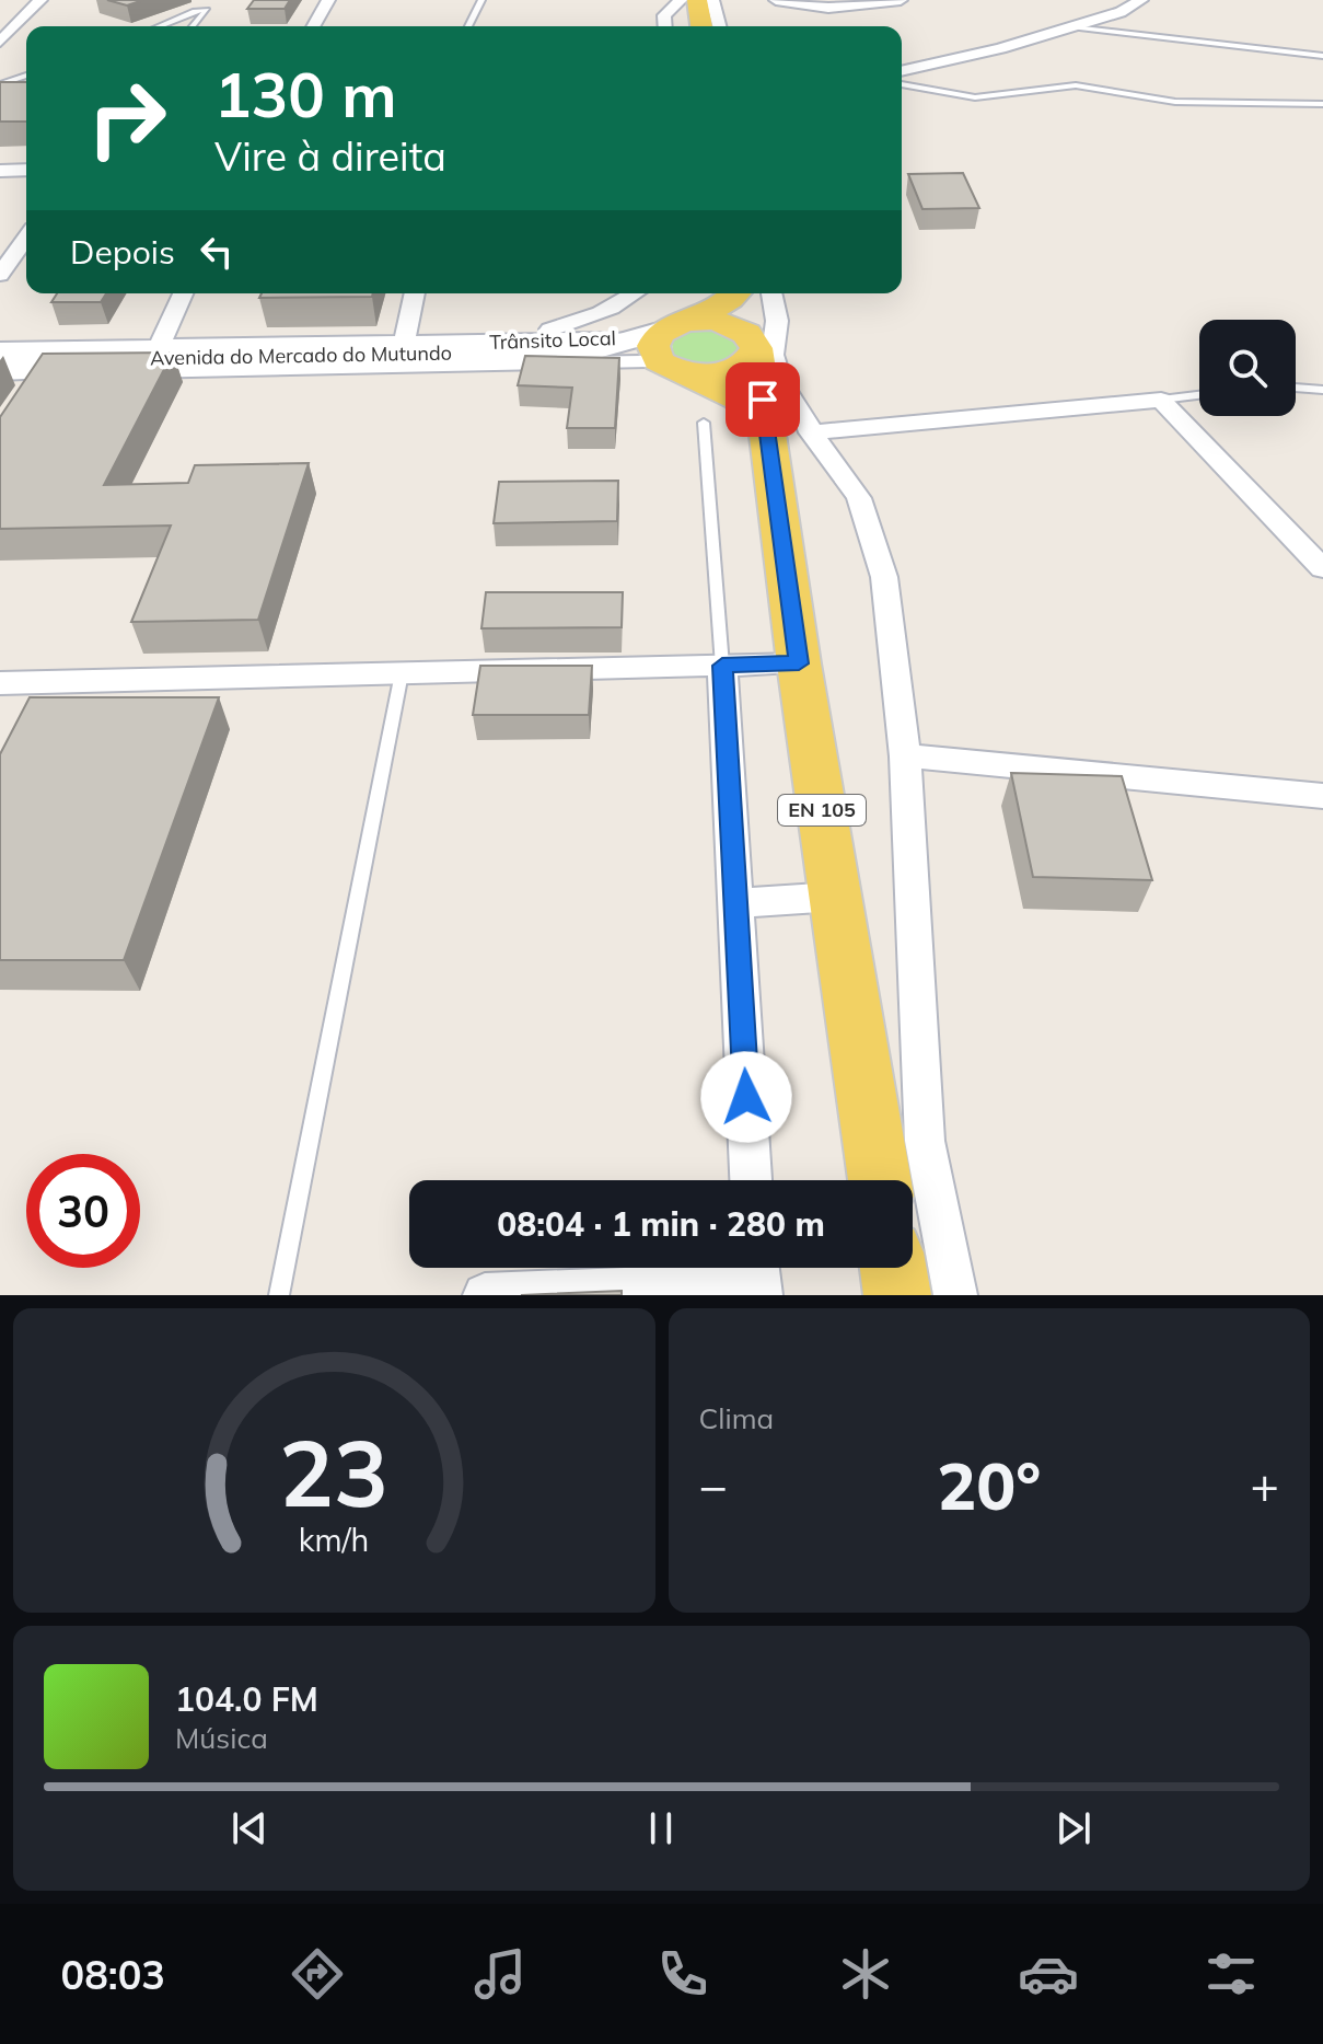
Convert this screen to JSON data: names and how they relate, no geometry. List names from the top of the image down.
{
  "streets": {
    "main road": ["Avenida do Mercado do Mutundo", "EN 105"],
    "street": ["Trânsito Local"]
  },
  "crossings": [
    ["Trânsito Local", "Avenida do Mercado do Mutundo"]
  ],
  "page": {
    "turn": ["130 m", "Vire à direita"],
    "then": "Depois",
    "limit": "30",
    "trip": "08:04 · 1 min · 280 m",
    "tile": "Clima",
    "heat": ["−", "20°", "+"],
    "song": ["104.0 FM", "Música"],
    "tabs": "08:03",
    "gauge": ["23", "km/h"]
  }
}
